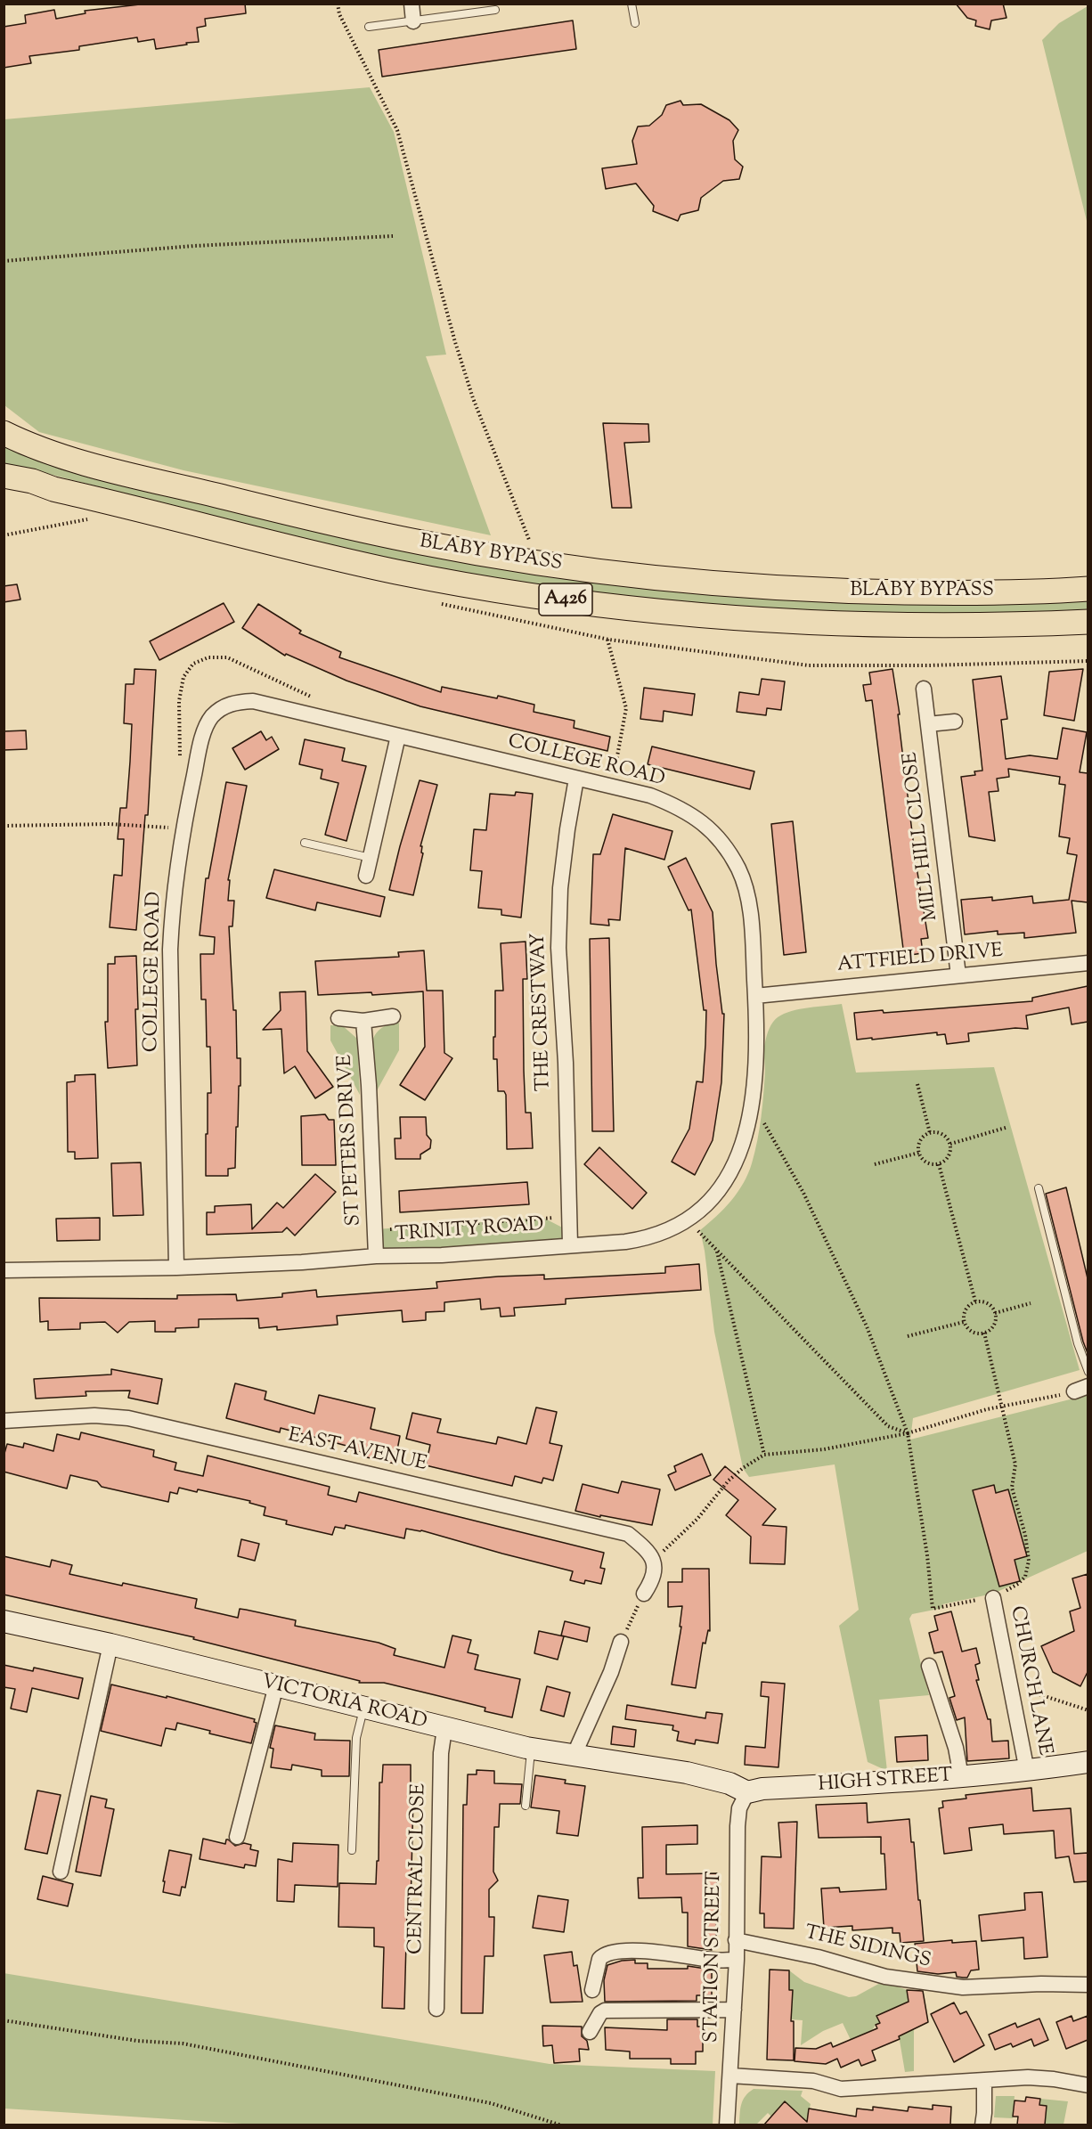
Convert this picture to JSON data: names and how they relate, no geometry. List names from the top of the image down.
{
  "streets": {
    "main road": ["BLABY BYPASS", "A426"],
    "street": [
      "COLLEGE ROAD",
      "MILL HILL CLOSE",
      "ATTFIELD DRIVE",
      "THE CRESTWAY",
      "ST PETERS DRIVE",
      "TRINITY ROAD",
      "EAST AVENUE",
      "CHURCH LANE",
      "VICTORIA ROAD",
      "HIGH STREET",
      "CENTRAL CLOSE",
      "THE SIDINGS",
      "STATION STREET"
    ]
  },
  "crossings": [
    ["COLLEGE ROAD", "ATTFIELD DRIVE"],
    ["COLLEGE ROAD", "THE CRESTWAY"],
    ["COLLEGE ROAD", "TRINITY ROAD"],
    ["MILL HILL CLOSE", "ATTFIELD DRIVE"],
    ["ATTFIELD DRIVE", "TRINITY ROAD"],
    ["THE CRESTWAY", "TRINITY ROAD"],
    ["ST PETERS DRIVE", "TRINITY ROAD"],
    ["CHURCH LANE", "HIGH STREET"],
    ["VICTORIA ROAD", "HIGH STREET"],
    ["VICTORIA ROAD", "CENTRAL CLOSE"],
    ["VICTORIA ROAD", "STATION STREET"],
    ["HIGH STREET", "STATION STREET"],
    ["THE SIDINGS", "STATION STREET"]
  ]
}
